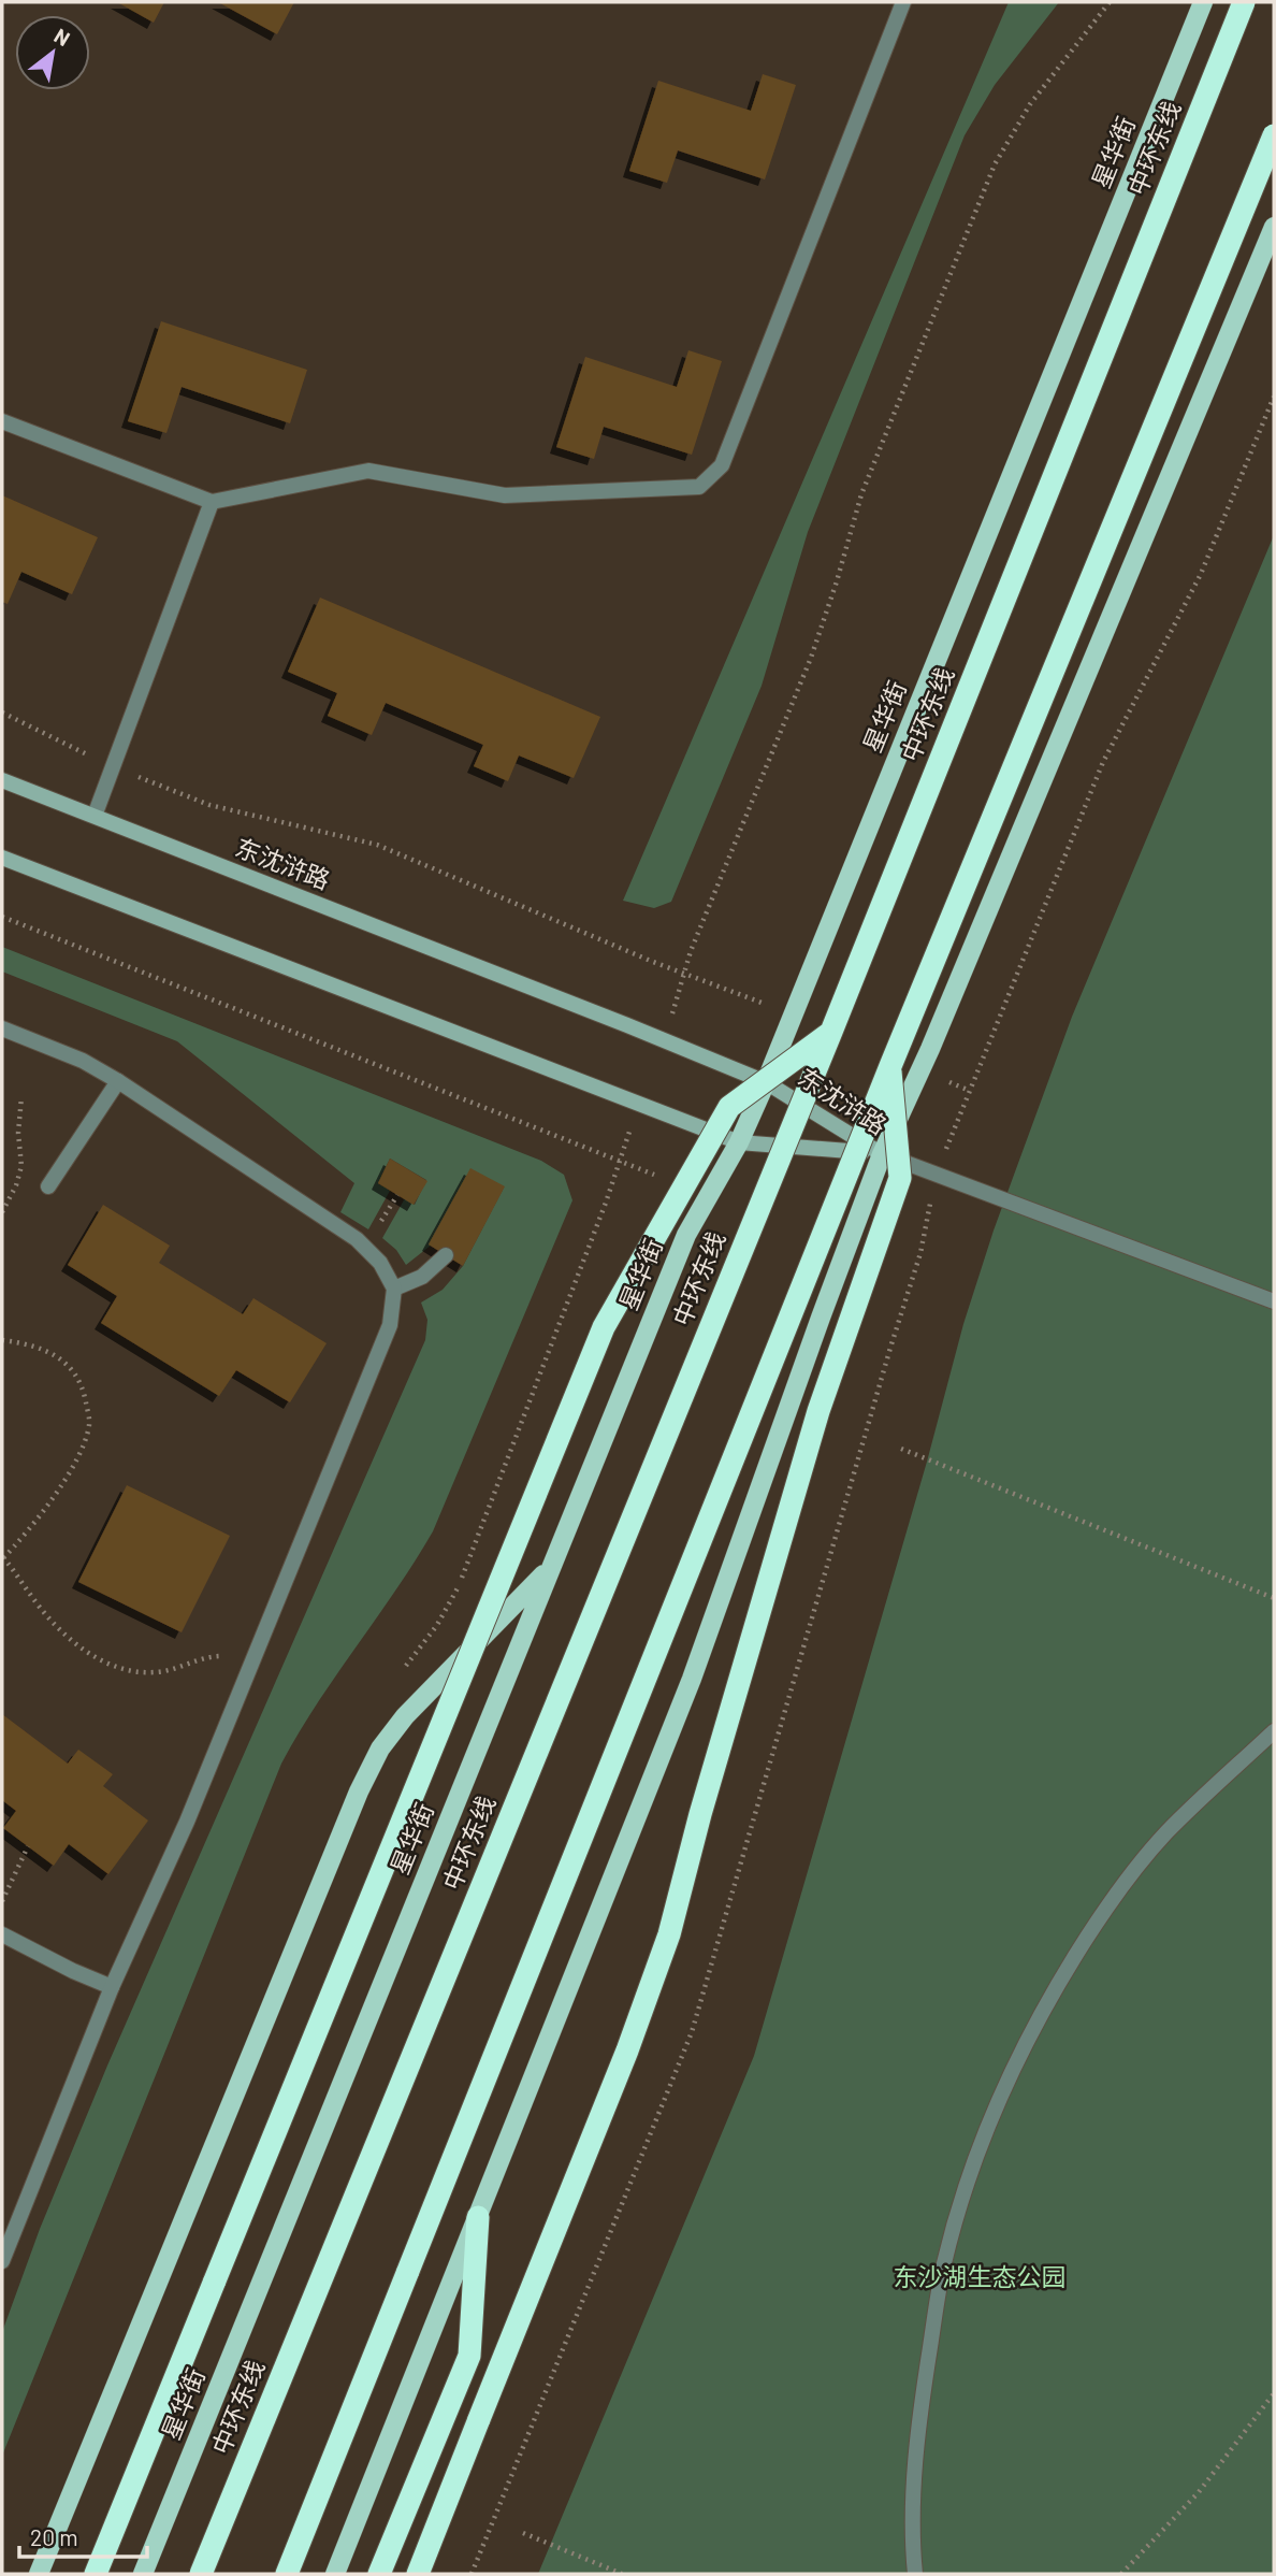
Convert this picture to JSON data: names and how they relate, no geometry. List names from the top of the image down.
{
  "streets": {
    "highway": ["中环东线"],
    "main road": ["星华街", "东沈浒路"]
  },
  "crossings": [
    ["星华街", "东沈浒路"]
  ],
  "parks": ["东沙湖生态公园"],
  "scale_bar": "20 m",
  "north": "top right"
}
